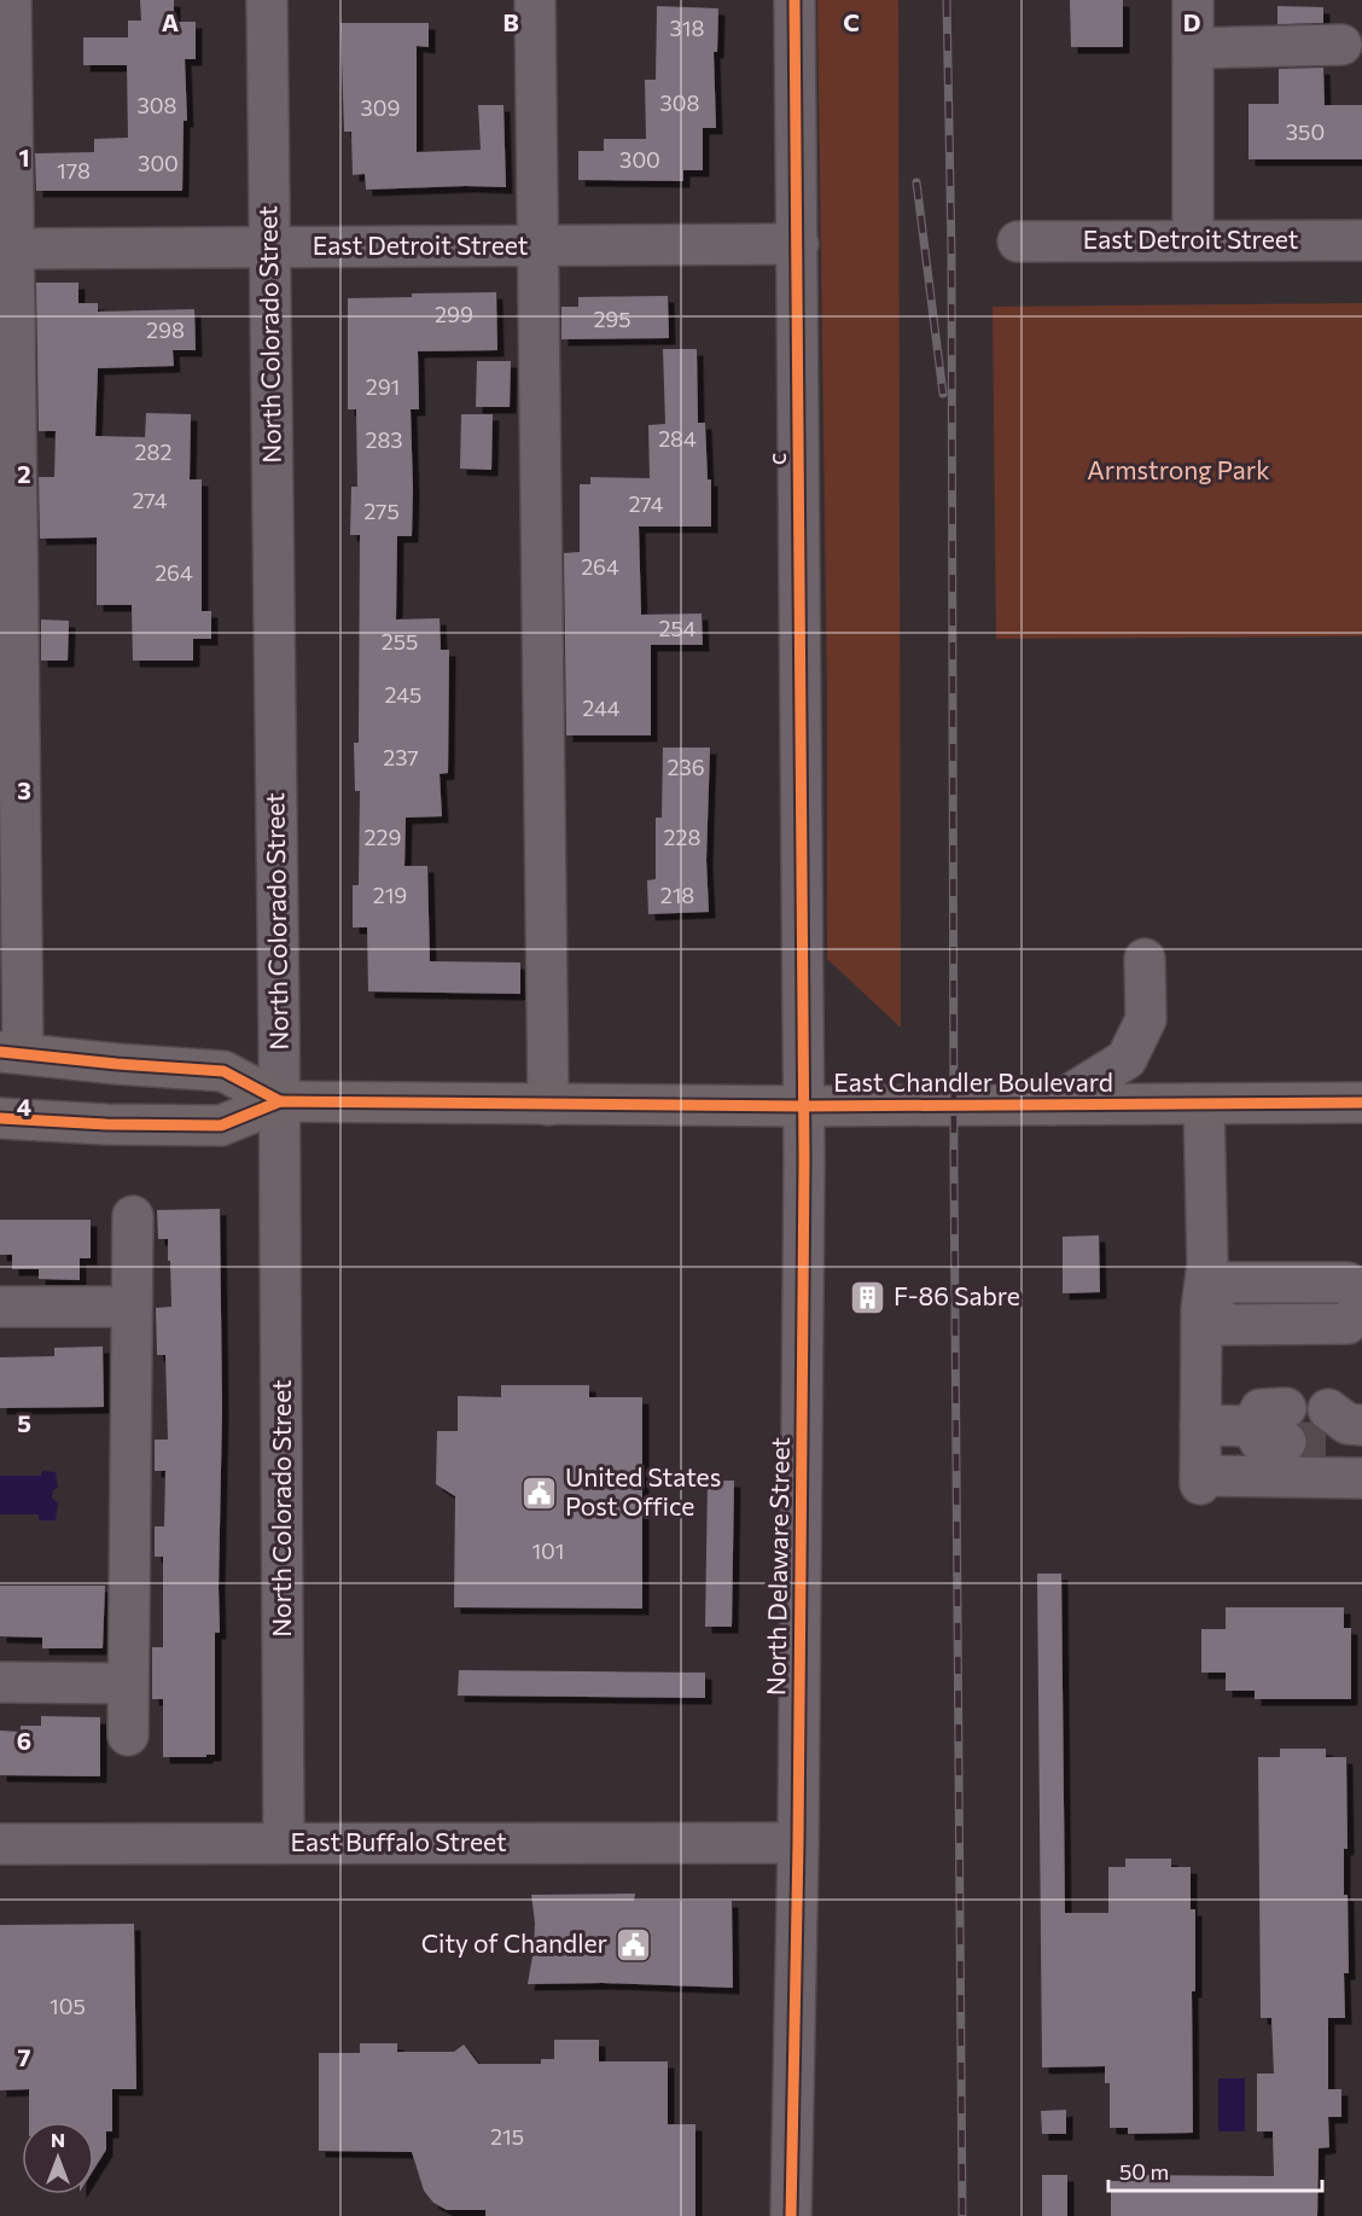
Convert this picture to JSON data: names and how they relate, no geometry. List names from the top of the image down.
{
  "streets": {
    "main road": ["East Chandler Boulevard"],
    "street": [
      "East Detroit Street",
      "North Colorado Street",
      "c",
      "North Delaware Street",
      "East Buffalo Street"
    ]
  },
  "crossings": [
    ["East Detroit Street", "North Colorado Street"],
    ["East Detroit Street", "c"],
    ["North Colorado Street", "East Chandler Boulevard"],
    ["North Colorado Street", "East Buffalo Street"],
    ["c", "North Delaware Street"],
    ["East Chandler Boulevard", "North Delaware Street"],
    ["North Delaware Street", "East Buffalo Street"]
  ],
  "parks": ["Armstrong Park"],
  "places": {
    "building": ["F-86 Sabre"],
    "public building": ["United States Post Office", "City of Chandler"]
  },
  "house_numbers": [
    "318",
    "308",
    "308",
    "309",
    "350",
    "300",
    "300",
    "178",
    "299",
    "295",
    "298",
    "291",
    "284",
    "283",
    "282",
    "274",
    "274",
    "275",
    "264",
    "264",
    "254",
    "255",
    "245",
    "244",
    "237",
    "236",
    "229",
    "228",
    "219",
    "218",
    "101",
    "105",
    "215"
  ],
  "scale_bar": "50 m",
  "north": "top",
  "grid": {
    "columns": [
      "A",
      "B",
      "C",
      "D"
    ],
    "rows": [
      "1",
      "2",
      "3",
      "4",
      "5",
      "6",
      "7"
    ]
  }
}
